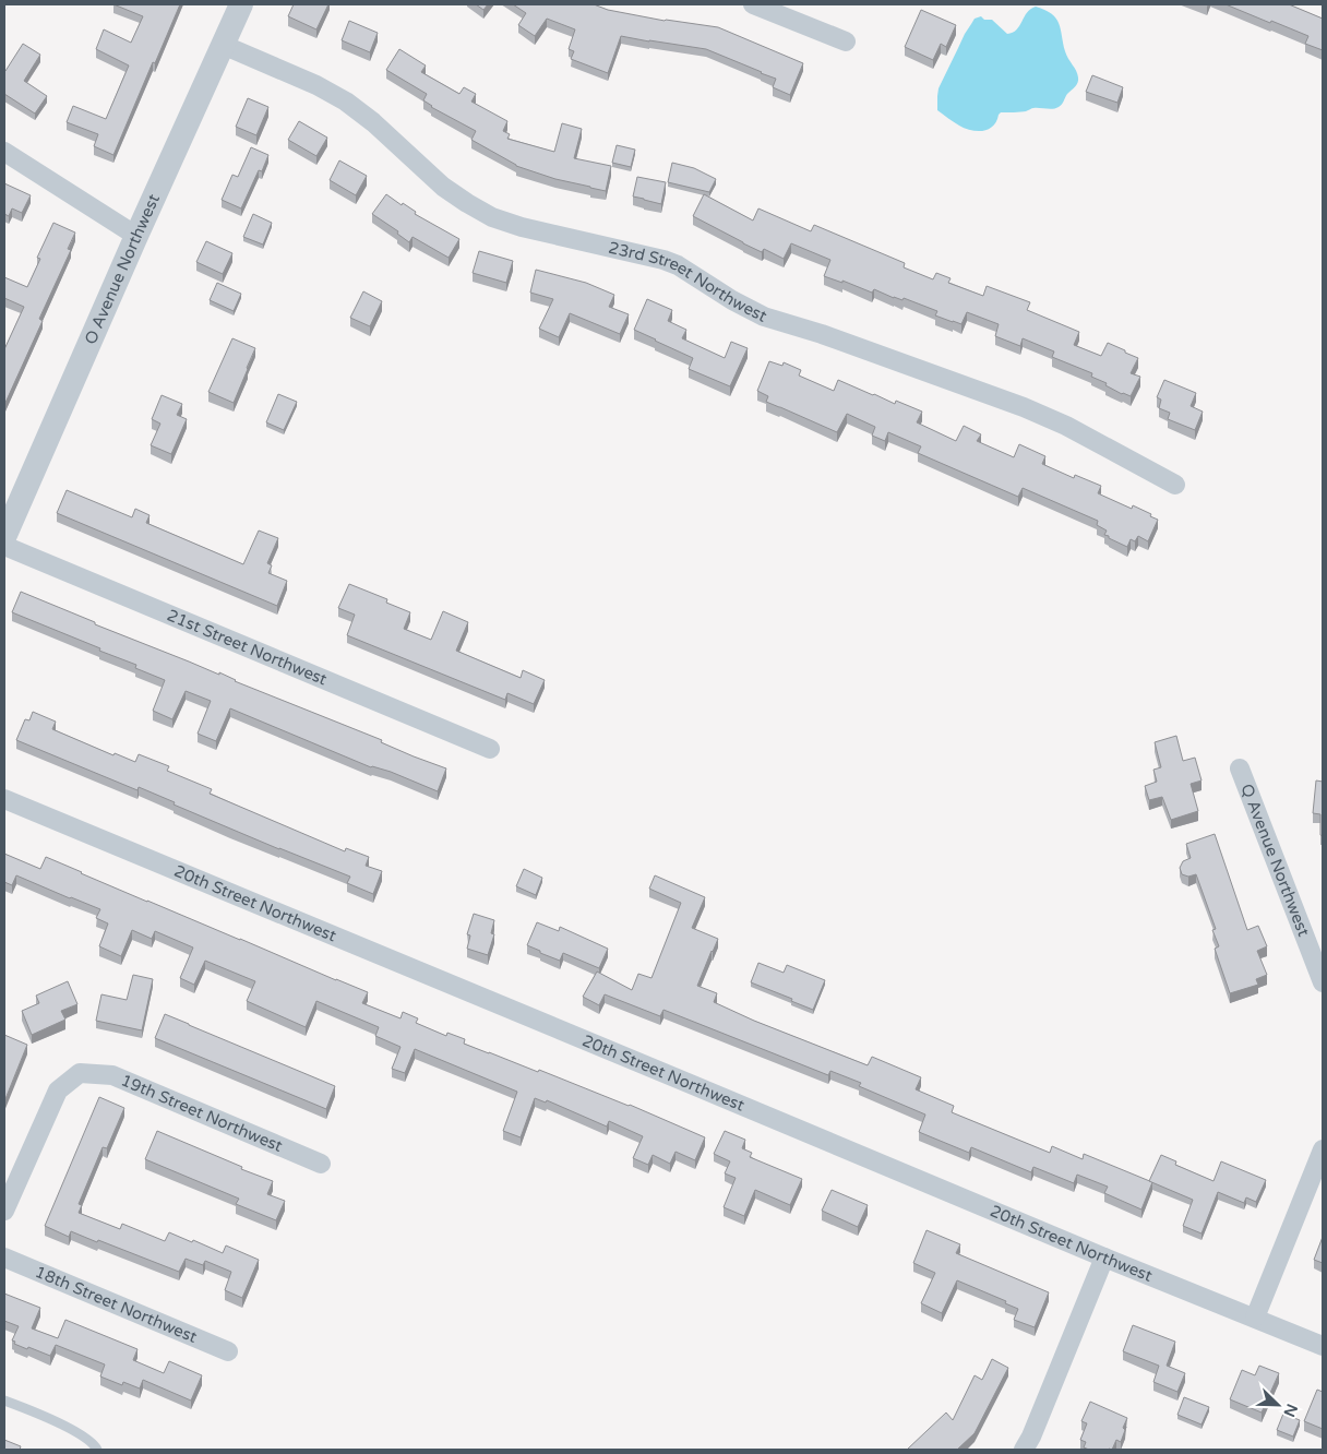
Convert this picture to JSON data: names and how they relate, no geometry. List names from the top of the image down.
{
  "streets": {
    "street": [
      "O Avenue Northwest",
      "23rd Street Northwest",
      "21st Street Northwest",
      "Q Avenue Northwest",
      "20th Street Northwest",
      "19th Street Northwest",
      "18th Street Northwest"
    ]
  },
  "crossings": [
    ["O Avenue Northwest", "23rd Street Northwest"]
  ],
  "north": "bottom right"
}
